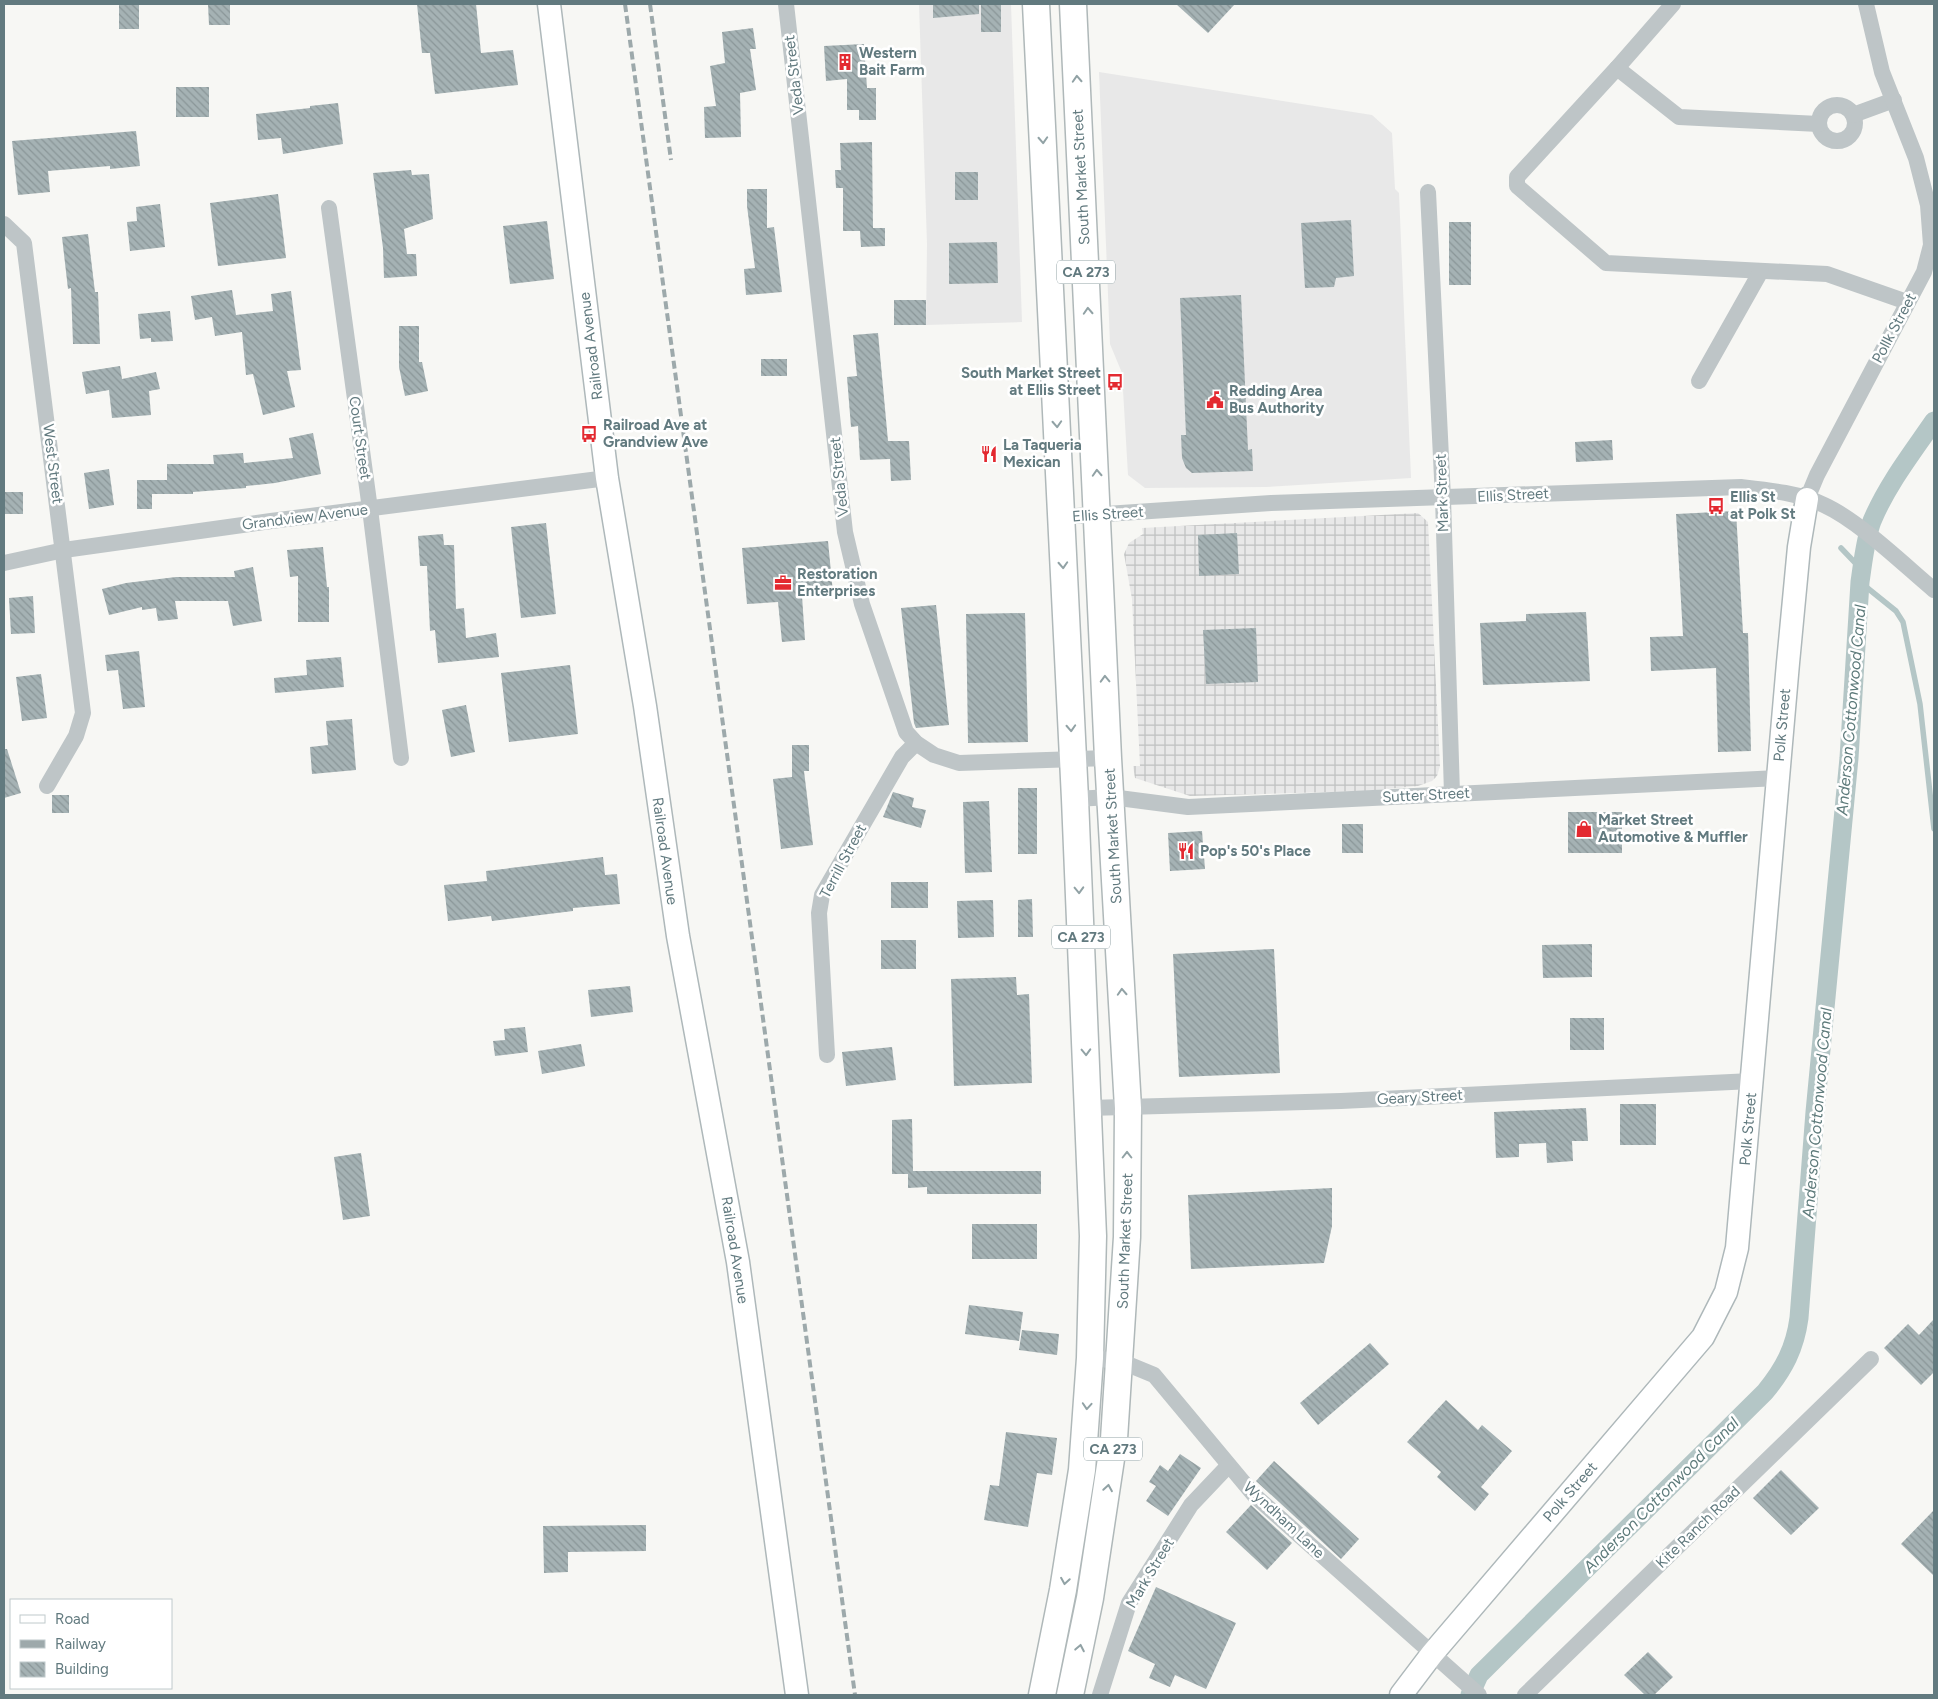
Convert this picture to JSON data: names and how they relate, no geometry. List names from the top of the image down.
{
  "streets": {
    "main road": [
      "South Market Street",
      "CA 273",
      "Railroad Avenue",
      "Polk Street"
    ],
    "street": [
      "Veda Street",
      "Pollk Street",
      "Court Street",
      "West Street",
      "Mark Street",
      "Ellis Street",
      "Grandview Avenue",
      "Sutter Street",
      "Terrill Street",
      "Geary Street",
      "Wyndham Lane",
      "Kite Ranch Road"
    ]
  },
  "crossings": [
    ["Veda Street", "South Market Street"],
    ["Veda Street", "CA 273"],
    ["Veda Street", "Terrill Street"],
    ["South Market Street", "Ellis Street"],
    ["South Market Street", "Sutter Street"],
    ["South Market Street", "Geary Street"],
    ["South Market Street", "Wyndham Lane"],
    ["CA 273", "Ellis Street"],
    ["CA 273", "Sutter Street"],
    ["CA 273", "Geary Street"],
    ["CA 273", "Wyndham Lane"],
    ["Pollk Street", "Ellis Street"],
    ["Pollk Street", "Polk Street"],
    ["Railroad Avenue", "Grandview Avenue"],
    ["Court Street", "Grandview Avenue"],
    ["West Street", "Grandview Avenue"],
    ["Mark Street", "Ellis Street"],
    ["Mark Street", "Sutter Street"],
    ["Mark Street", "Wyndham Lane"],
    ["Ellis Street", "Polk Street"],
    ["Polk Street", "Sutter Street"],
    ["Polk Street", "Geary Street"],
    ["Polk Street", "Wyndham Lane"]
  ],
  "water": ["Anderson Cottonwood Canal"],
  "places": {
    "building": ["Western Bait Farm"],
    "bus stop": ["South Market Street at Ellis Street", "Railroad Ave at Grandview Ave", "Ellis St at Polk St"],
    "public building": ["Redding Area Bus Authority"],
    "restaurant": ["La Taqueria Mexican", "Pop's 50's Place"],
    "office": ["Restoration Enterprises"],
    "shop": ["Market Street Automotive & Muffler"]
  },
  "legend": ["Road", "Railway", "Building"]
}
